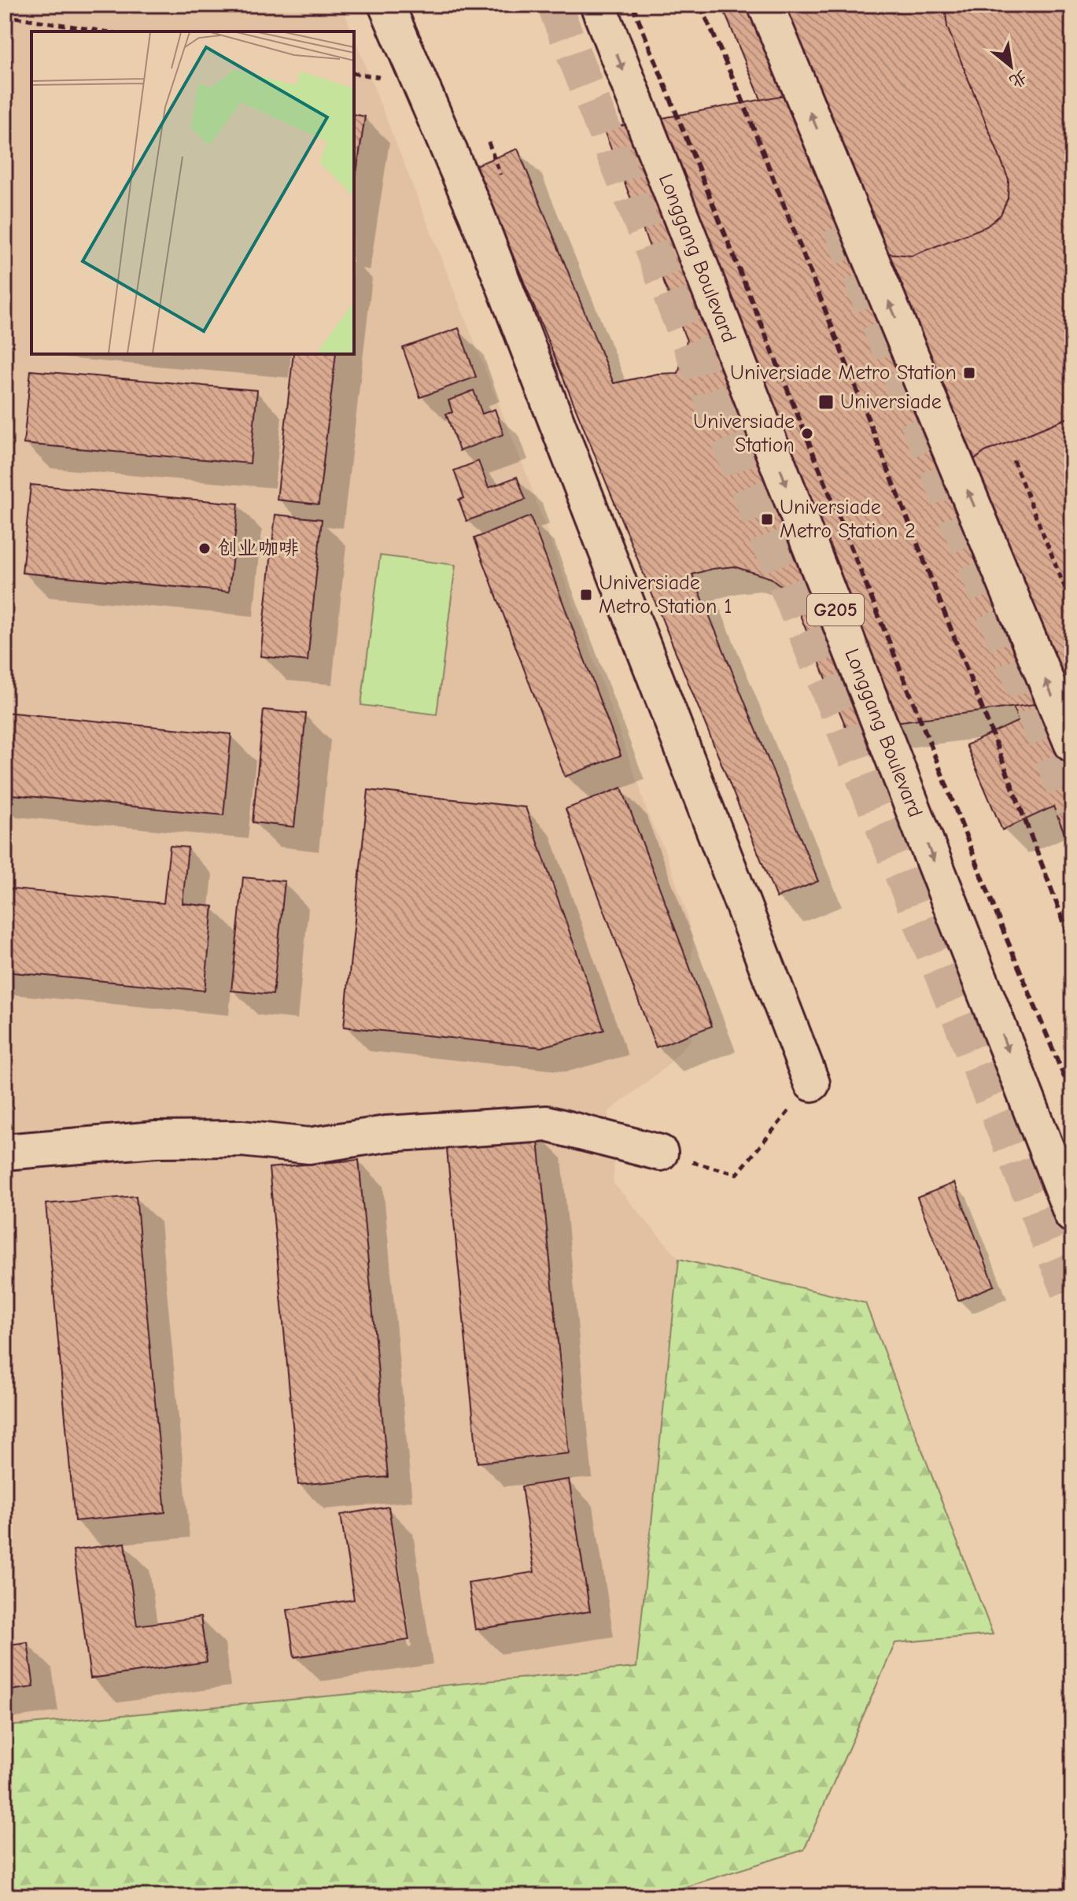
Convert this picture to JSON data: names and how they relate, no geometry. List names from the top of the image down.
{
  "streets": {
    "main road": ["Longgang Boulevard", "G205"]
  },
  "places": {
    "transit": [
      "Universiade Metro Station",
      "Universiade",
      "Universiade Metro Station 2",
      "Universiade Metro Station 1"
    ],
    "other": ["Universiade Station", "创业咖啡"]
  },
  "north": "bottom right"
}
